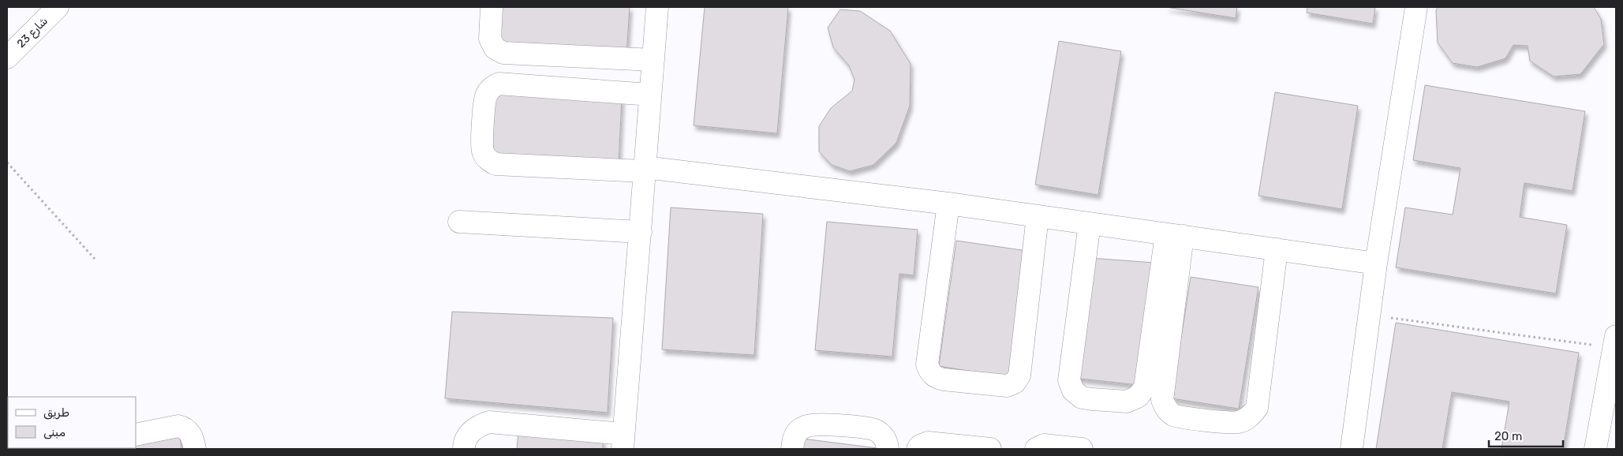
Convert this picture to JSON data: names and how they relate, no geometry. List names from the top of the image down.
{
  "streets": {
    "street": ["شارع 23"]
  },
  "legend": ["طريق", "مبنى"],
  "scale_bar": "20 m"
}
